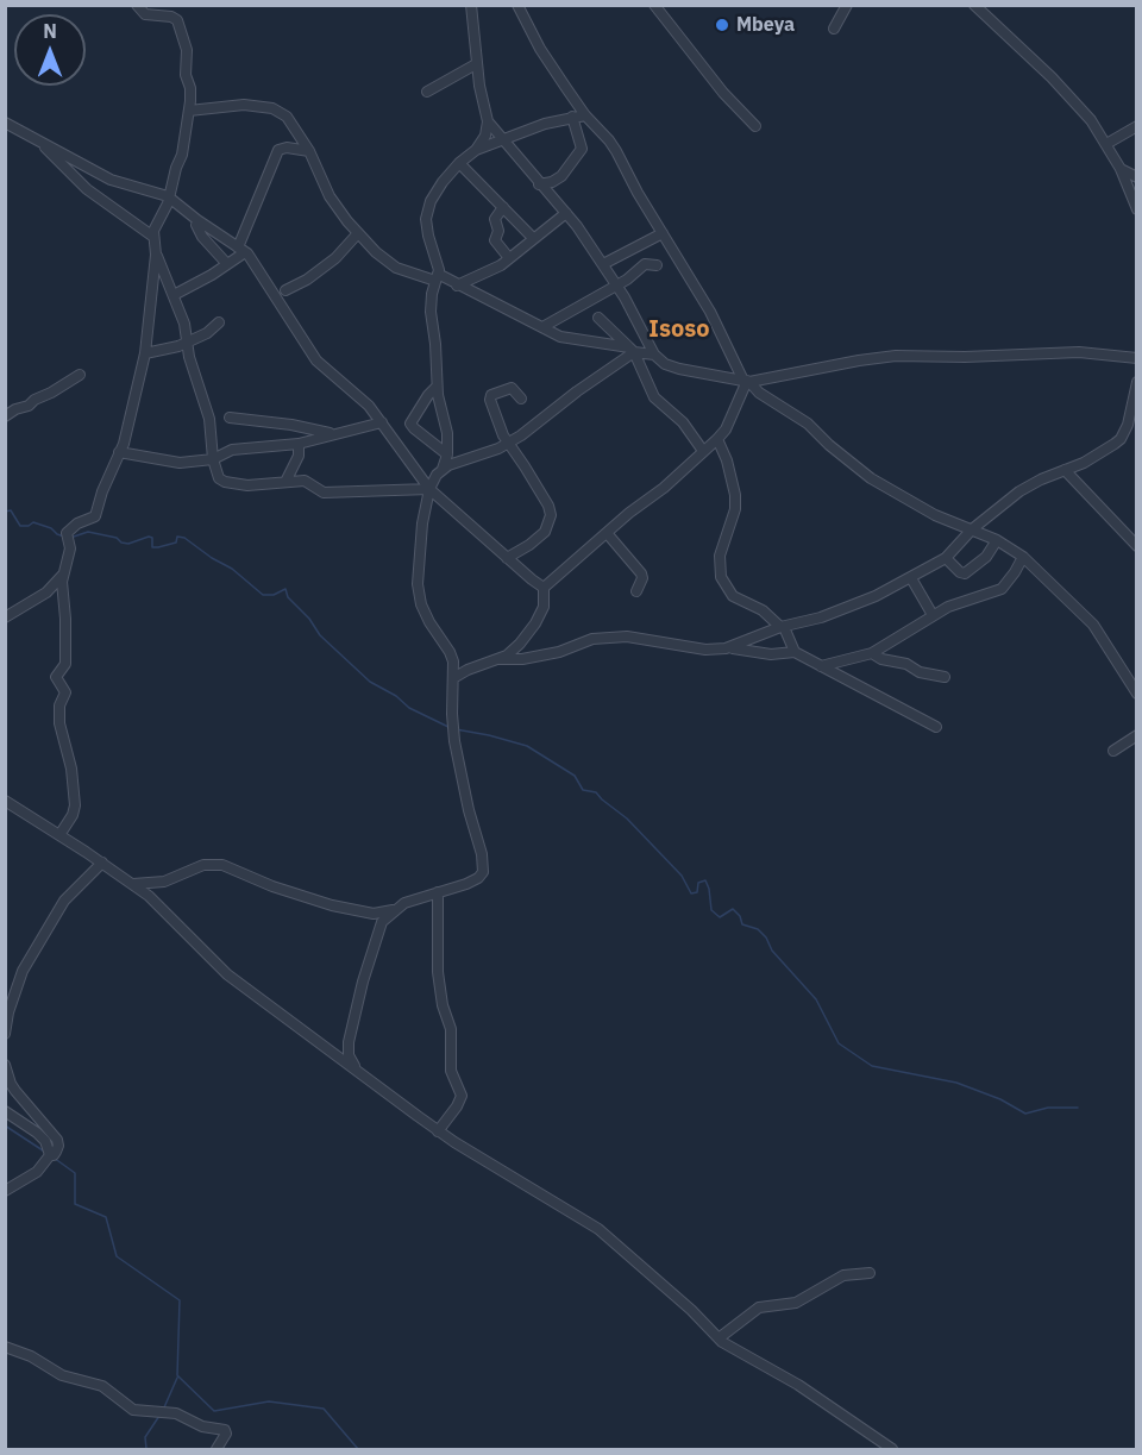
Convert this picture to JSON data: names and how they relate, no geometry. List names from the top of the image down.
{
  "districts": ["Isoso"],
  "places": ["Mbeya"],
  "north": "top"
}
